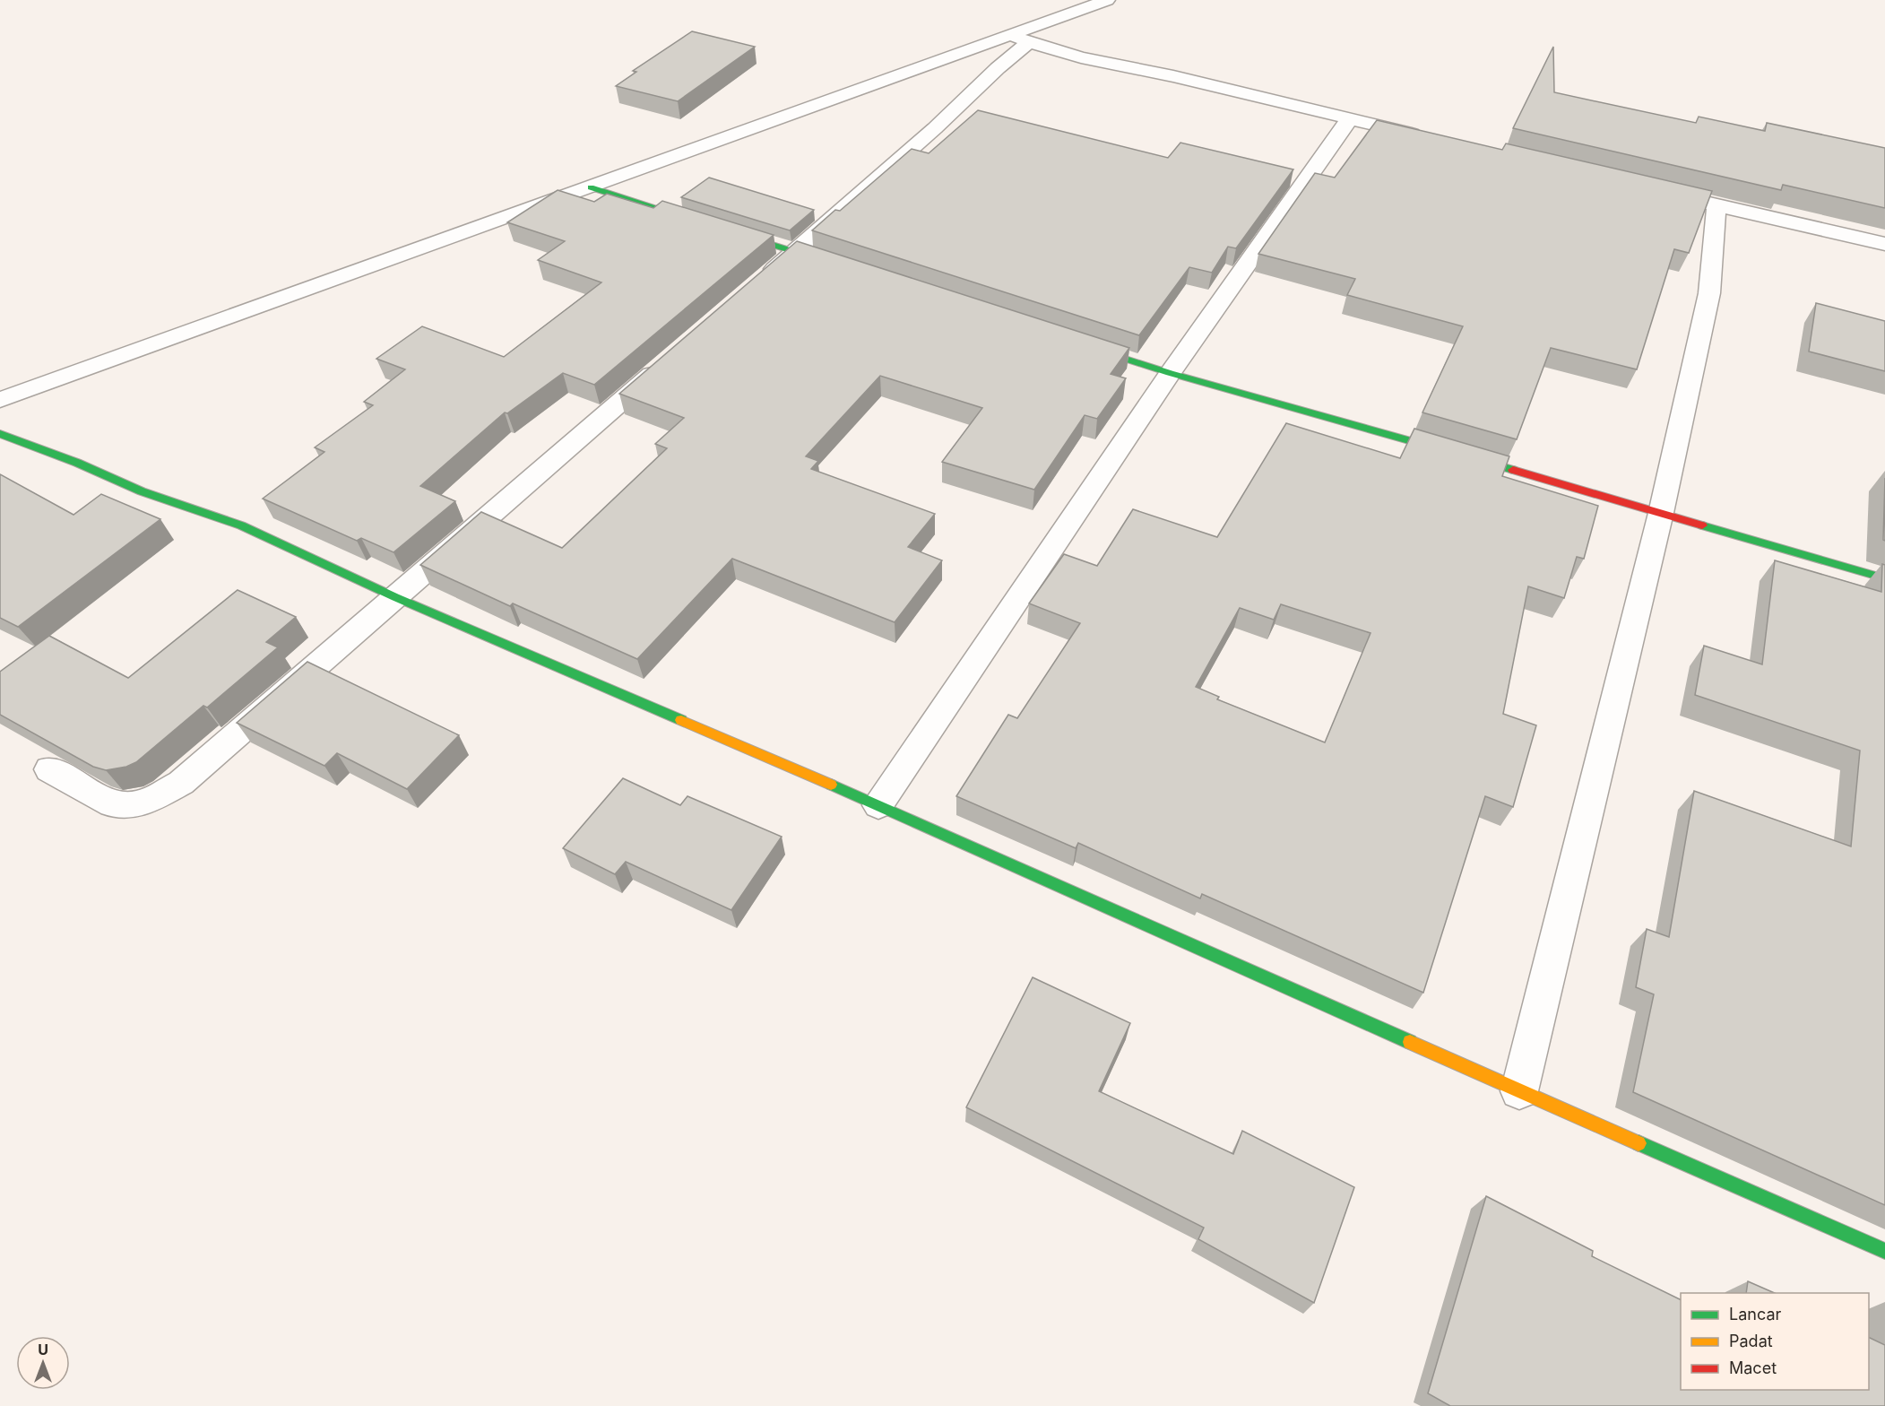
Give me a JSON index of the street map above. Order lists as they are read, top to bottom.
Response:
{
  "legend": ["Lancar", "Padat", "Macet"],
  "north": "top"
}
